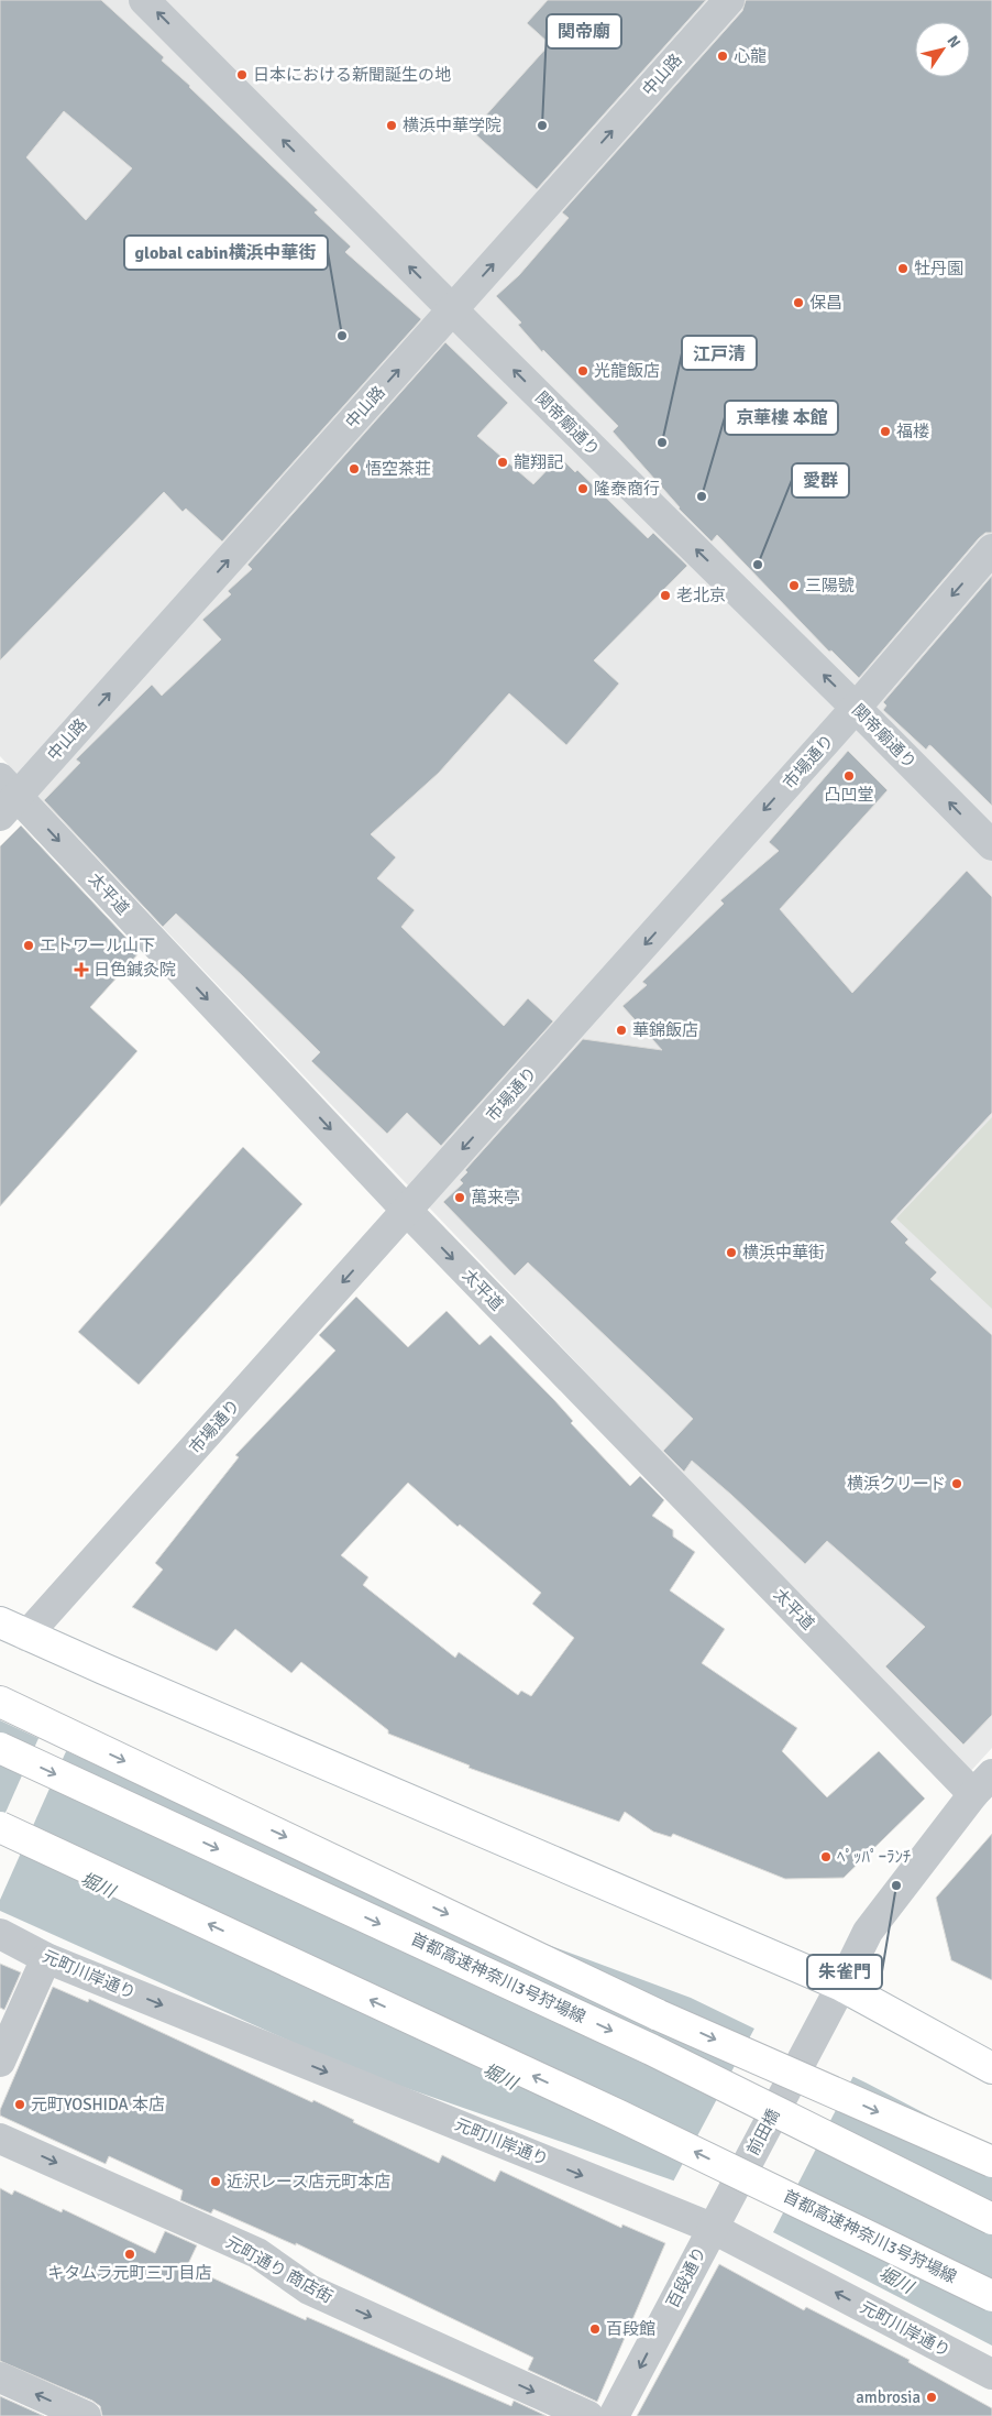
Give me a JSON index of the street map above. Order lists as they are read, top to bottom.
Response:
{
  "streets": {
    "main road": ["首都高速神奈川3号狩場線"],
    "street": [
      "中山路",
      "関帝廟通り",
      "市場通り",
      "太平道",
      "元町川岸通り",
      "前田橋",
      "元町通り 商店街",
      "百段通り"
    ]
  },
  "crossings": [
    ["中山路", "関帝廟通り"],
    ["中山路", "太平道"],
    ["関帝廟通り", "市場通り"],
    ["市場通り", "太平道"],
    ["太平道", "前田橋"],
    ["元町川岸通り", "前田橋"],
    ["元町川岸通り", "百段通り"],
    ["前田橋", "百段通り"]
  ],
  "one_way": [
    "中山路",
    "関帝廟通り",
    "市場通り",
    "太平道",
    "元町通り 商店街",
    "百段通り"
  ],
  "water": ["堀川"],
  "places": {
    "other": [
      "心龍",
      "日本における新聞誕生の地",
      "横浜中華学院",
      "関帝廟",
      "牡丹園",
      "保昌",
      "global cabin横浜中華街",
      "光龍飯店",
      "福楼",
      "江戸清",
      "龍翔記",
      "悟空茶荘",
      "隆泰商行",
      "京華樓 本館",
      "愛群",
      "三陽號",
      "老北京",
      "凸凹堂",
      "エトワール山下",
      "華錦飯店",
      "萬来亭",
      "横浜中華街",
      "横浜クリード",
      "ﾍﾟｯﾊﾟｰﾗﾝﾁ",
      "朱雀門",
      "元町YOSHIDA 本店",
      "近沢レース店元町本店",
      "キタムラ元町三丁目店",
      "百段館",
      "ambrosia"
    ],
    "health": ["日色鍼灸院"]
  },
  "north": "top right"
}
